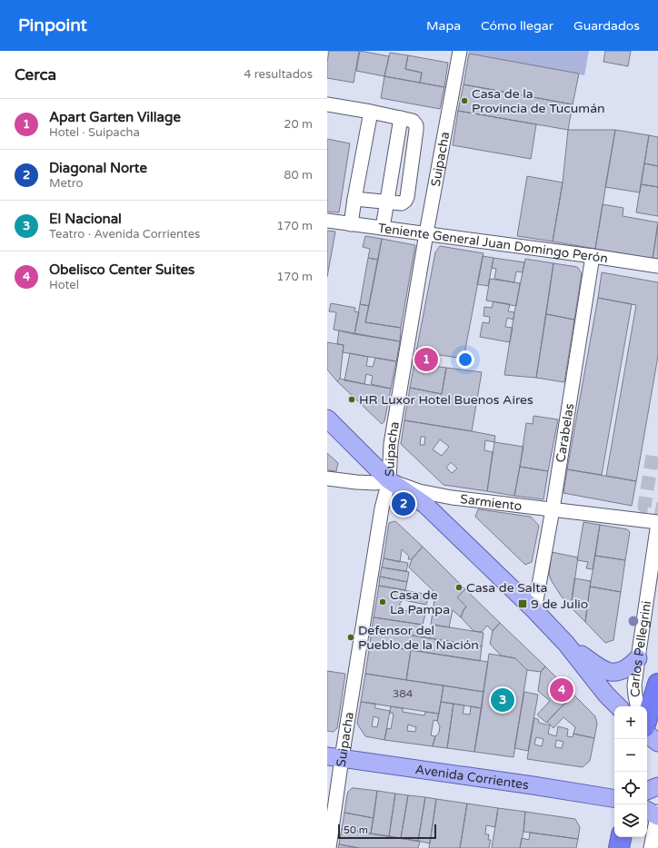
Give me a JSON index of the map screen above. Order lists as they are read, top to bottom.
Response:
{
  "streets": {
    "main road": ["Avenida Corrientes"],
    "street": [
      "Suipacha",
      "Teniente General Juan Domingo Perón",
      "Carabelas",
      "Sarmiento",
      "Carlos Pellegrini"
    ]
  },
  "crossings": [
    ["Suipacha", "Teniente General Juan Domingo Perón"],
    ["Suipacha", "Sarmiento"],
    ["Suipacha", "Avenida Corrientes"],
    ["Teniente General Juan Domingo Perón", "Carabelas"],
    ["Carabelas", "Sarmiento"],
    ["Sarmiento", "Carlos Pellegrini"]
  ],
  "places": {
    "other": [
      "Casa de la Provincia de Tucumán",
      "HR Luxor Hotel Buenos Aires",
      "Casa de Salta",
      "Casa de La Pampa",
      "Defensor del Pueblo de la Nación"
    ],
    "transit": ["9 de Julio"]
  },
  "house_numbers": ["384"],
  "scale_bar": "50 m",
  "page": {
    "header": "Pinpoint",
    "nav": ["Mapa", "Cómo llegar", "Guardados"],
    "heading": ["Cerca", "4 resultados"],
    "list": [
      {
        "mark": "1",
        "name": "Apart Garten Village",
        "note": "Hotel · Suipacha",
        "value": "20 m"
      },
      {
        "mark": "2",
        "name": "Diagonal Norte",
        "note": "Metro",
        "value": "80 m"
      },
      {
        "mark": "3",
        "name": "El Nacional",
        "note": "Teatro · Avenida Corrientes",
        "value": "170 m"
      },
      {
        "mark": "4",
        "name": "Obelisco Center Suites",
        "note": "Hotel",
        "value": "170 m"
      }
    ],
    "pins": [
      "1",
      "2",
      "4",
      "3"
    ],
    "map_buttons": ["+", "−"],
    "scale": "50 m"
  }
}
